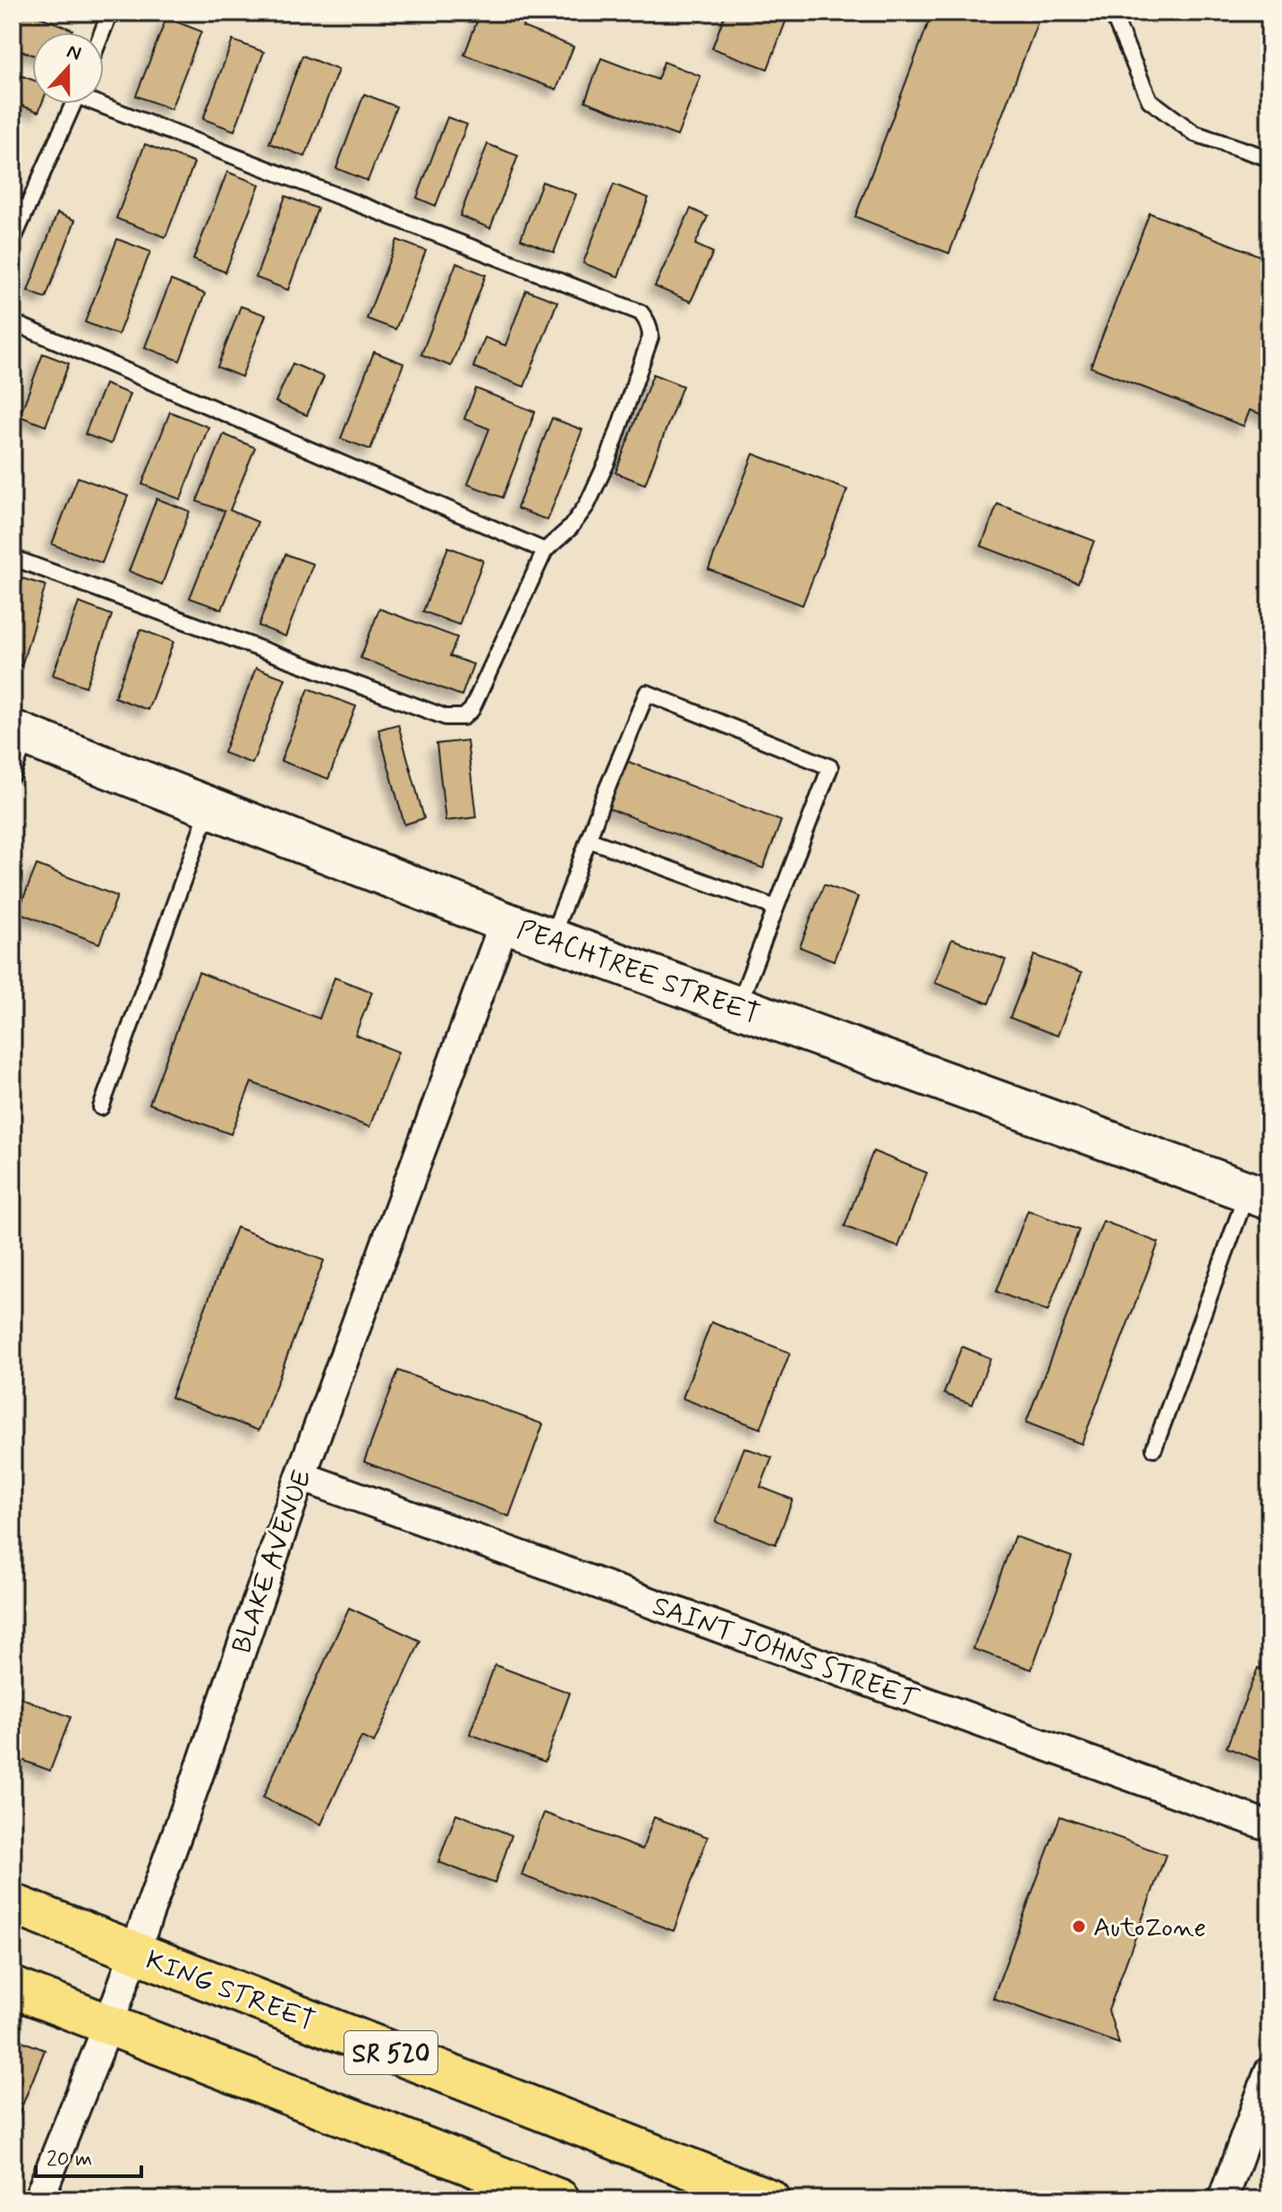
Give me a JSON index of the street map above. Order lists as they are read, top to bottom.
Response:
{
  "streets": {
    "main road": ["KING STREET", "SR 520"],
    "street": ["PEACHTREE STREET", "BLAKE AVENUE", "SAINT JOHNS STREET"]
  },
  "crossings": [
    ["PEACHTREE STREET", "BLAKE AVENUE"],
    ["BLAKE AVENUE", "SAINT JOHNS STREET"],
    ["BLAKE AVENUE", "KING STREET"],
    ["BLAKE AVENUE", "SR 520"]
  ],
  "places": ["AutoZone"],
  "scale_bar": "20 m",
  "north": "top"
}
